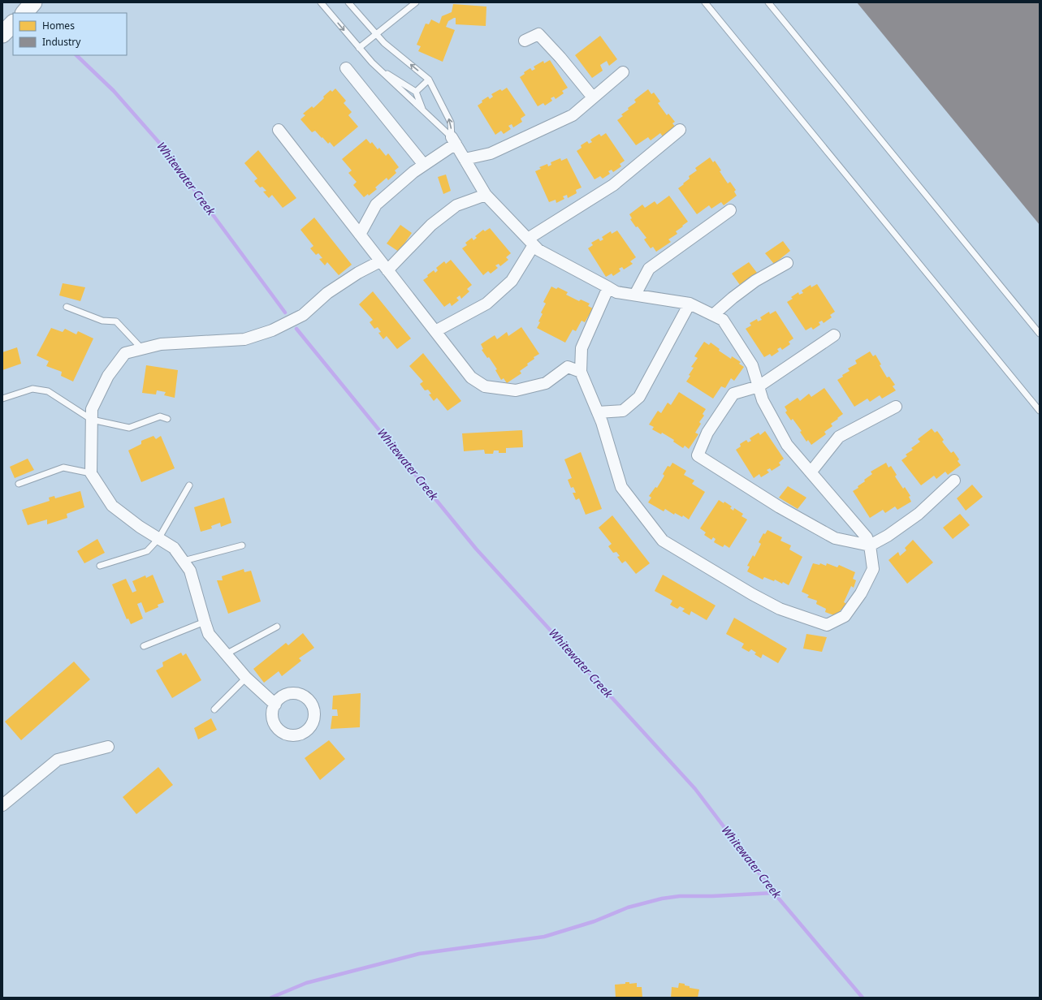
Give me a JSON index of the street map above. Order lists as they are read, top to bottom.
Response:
{
  "water": ["Whitewater Creek"],
  "legend": ["Homes", "Industry"]
}
